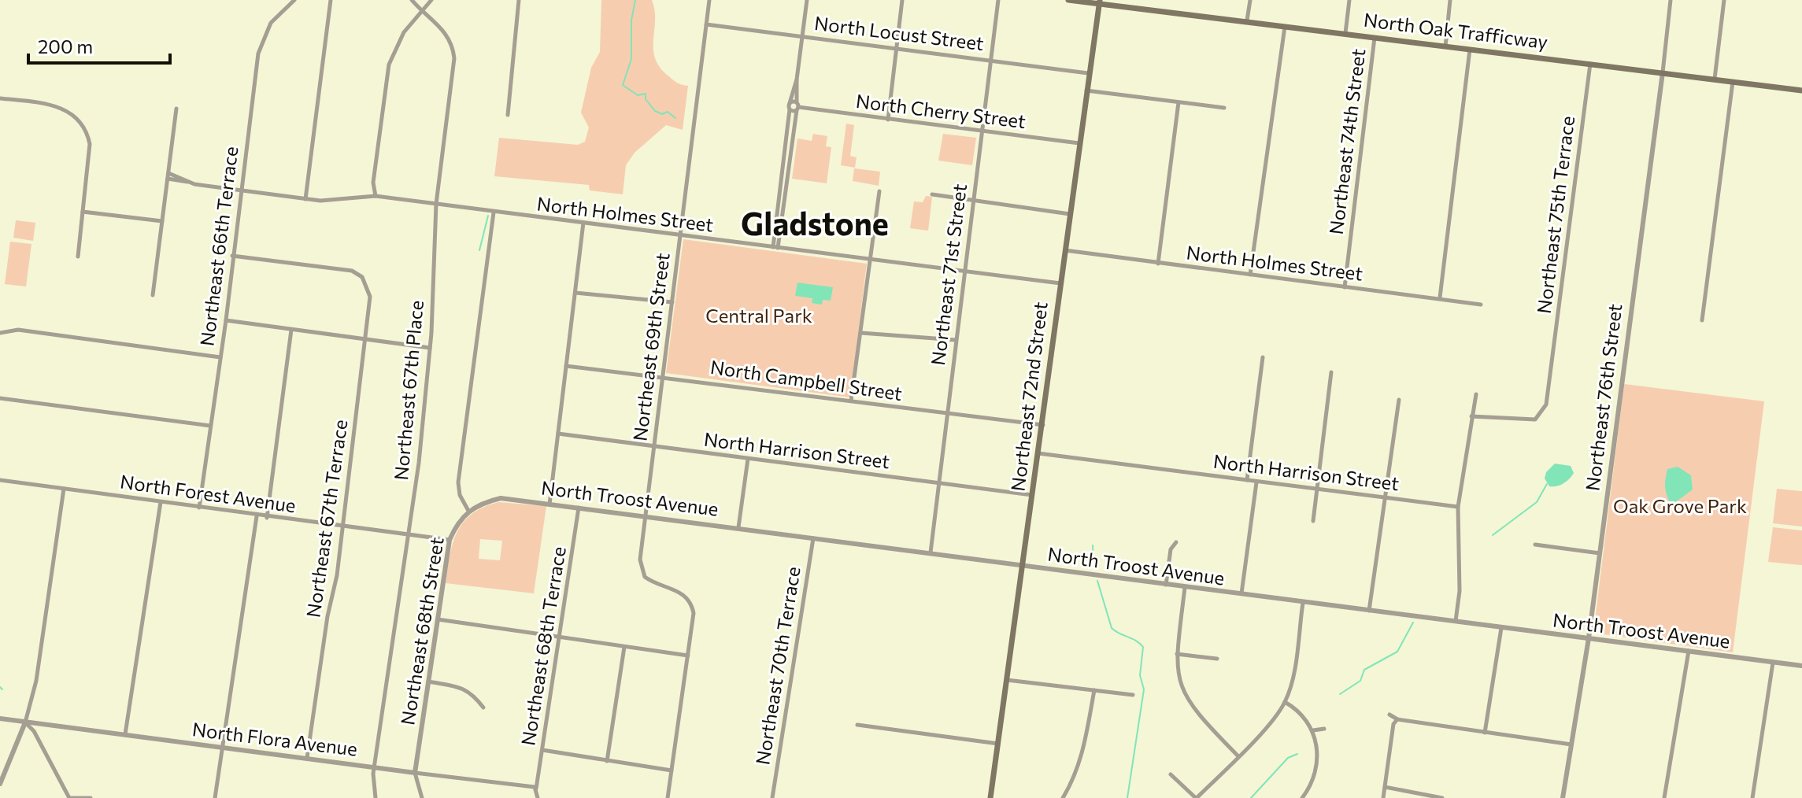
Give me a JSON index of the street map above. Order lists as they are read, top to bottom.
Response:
{
  "streets": {
    "main road": ["North Oak Trafficway", "Northeast 72nd Street"],
    "street": [
      "North Locust Street",
      "North Cherry Street",
      "Northeast 74th Street",
      "North Holmes Street",
      "Northeast 75th Terrace",
      "Northeast 66th Terrace",
      "Northeast 71st Street",
      "Northeast 69th Street",
      "North Campbell Street",
      "Northeast 67th Place",
      "Northeast 76th Street",
      "North Harrison Street",
      "North Forest Avenue",
      "North Troost Avenue",
      "Northeast 67th Terrace",
      "Northeast 68th Street",
      "Northeast 68th Terrace",
      "Northeast 70th Terrace",
      "North Flora Avenue"
    ]
  },
  "crossings": [
    ["North Oak Trafficway", "Northeast 74th Street"],
    ["North Oak Trafficway", "Northeast 75th Terrace"],
    ["North Oak Trafficway", "Northeast 72nd Street"],
    ["North Oak Trafficway", "Northeast 76th Street"],
    ["North Locust Street", "Northeast 71st Street"],
    ["North Locust Street", "Northeast 69th Street"],
    ["North Locust Street", "Northeast 72nd Street"],
    ["North Cherry Street", "Northeast 71st Street"],
    ["North Cherry Street", "Northeast 72nd Street"],
    ["Northeast 74th Street", "North Holmes Street"],
    ["North Holmes Street", "Northeast 66th Terrace"],
    ["North Holmes Street", "Northeast 71st Street"],
    ["North Holmes Street", "Northeast 69th Street"],
    ["North Holmes Street", "Northeast 67th Place"],
    ["North Holmes Street", "Northeast 72nd Street"],
    ["Northeast 66th Terrace", "North Forest Avenue"],
    ["Northeast 66th Terrace", "Northeast 67th Terrace"],
    ["Northeast 71st Street", "North Campbell Street"],
    ["Northeast 71st Street", "North Harrison Street"],
    ["Northeast 71st Street", "North Troost Avenue"],
    ["Northeast 69th Street", "North Campbell Street"],
    ["Northeast 69th Street", "North Harrison Street"],
    ["Northeast 69th Street", "North Troost Avenue"],
    ["North Campbell Street", "Northeast 72nd Street"],
    ["Northeast 67th Place", "North Forest Avenue"],
    ["Northeast 67th Place", "North Flora Avenue"],
    ["Northeast 72nd Street", "North Harrison Street"],
    ["Northeast 72nd Street", "North Troost Avenue"],
    ["Northeast 76th Street", "North Troost Avenue"],
    ["North Forest Avenue", "Northeast 67th Terrace"],
    ["North Forest Avenue", "Northeast 68th Street"],
    ["North Troost Avenue", "Northeast 68th Street"],
    ["North Troost Avenue", "Northeast 68th Terrace"],
    ["North Troost Avenue", "Northeast 70th Terrace"],
    ["Northeast 67th Terrace", "North Flora Avenue"],
    ["Northeast 68th Street", "North Flora Avenue"],
    ["Northeast 68th Terrace", "North Flora Avenue"]
  ],
  "districts": ["Gladstone"],
  "parks": ["Central Park", "Oak Grove Park"],
  "scale_bar": "200 m"
}
